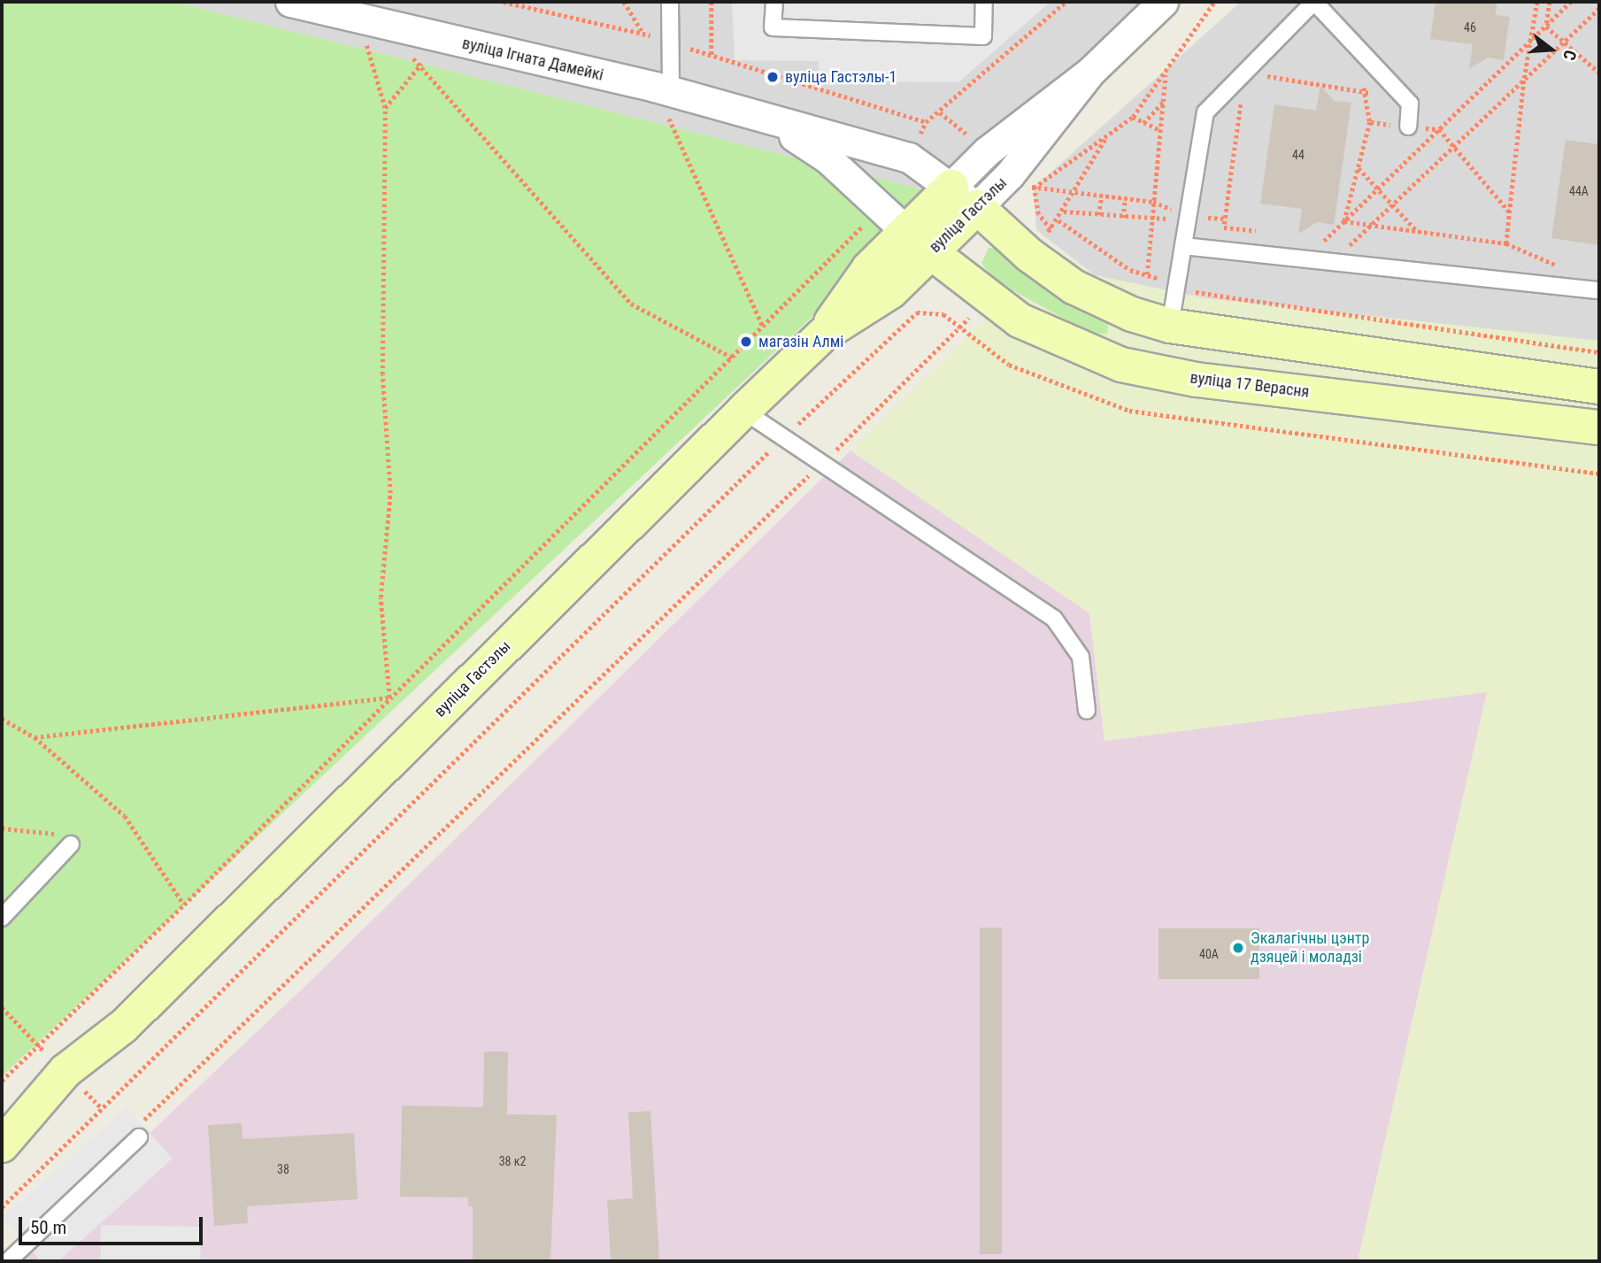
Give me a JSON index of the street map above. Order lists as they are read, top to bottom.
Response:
{
  "streets": {
    "main road": ["вуліца Гастэлы", "вуліца 17 Верасня"],
    "street": ["вуліца Ігната Дамейкі"]
  },
  "crossings": [
    ["вуліца Ігната Дамейкі", "вуліца Гастэлы"],
    ["вуліца Ігната Дамейкі", "вуліца 17 Верасня"],
    ["вуліца Гастэлы", "вуліца 17 Верасня"]
  ],
  "places": ["вуліца Гастэлы-1", "магазін Алмі", "Экалагічны цэнтр дзяцей і моладзі"],
  "house_numbers": [
    "46",
    "44",
    "44А",
    "40А",
    "38 к2",
    "38"
  ],
  "scale_bar": "50 m",
  "north": "right"
}
